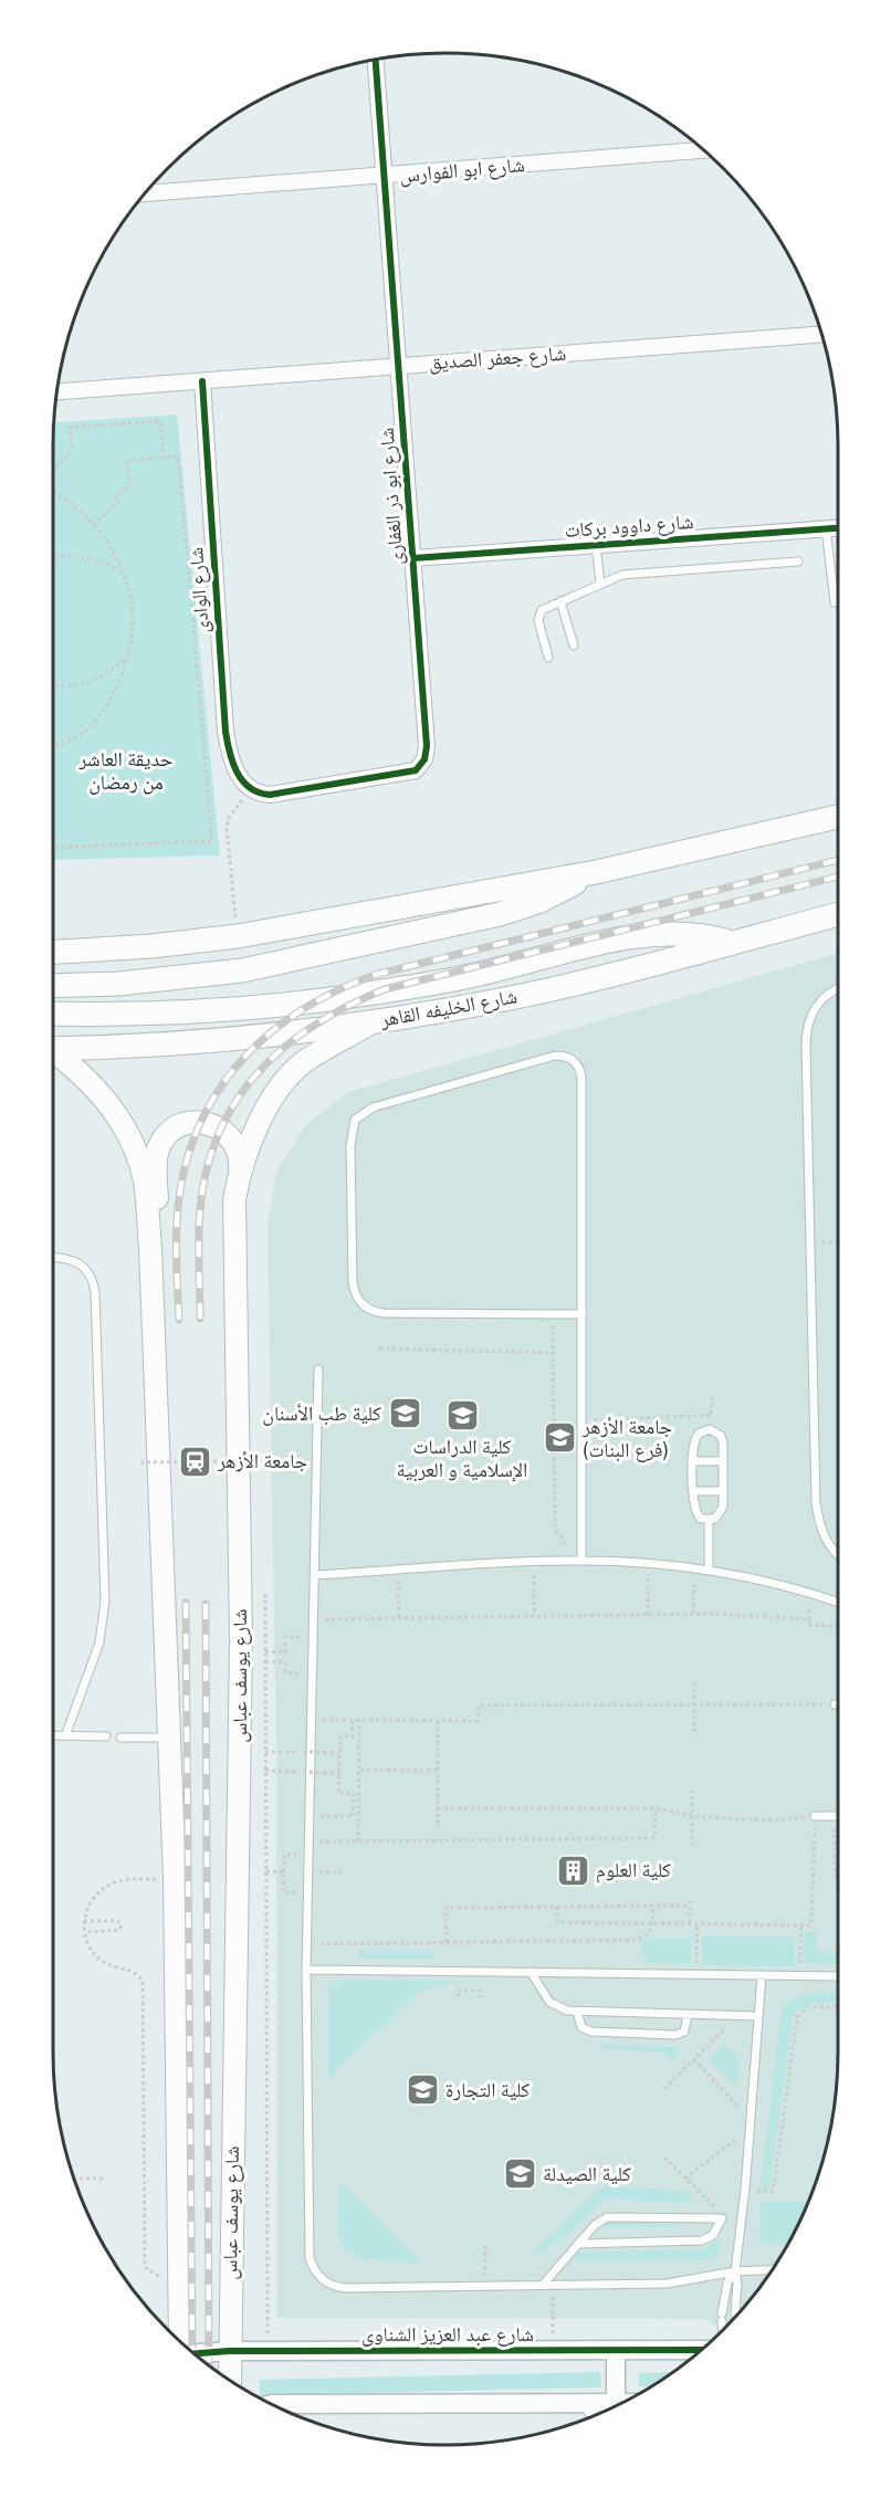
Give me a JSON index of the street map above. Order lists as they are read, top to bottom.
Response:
{
  "streets": {
    "main road": ["شارع الخليفه القاهر", "شارع يوسف عباس"],
    "street": [
      "شارع ابو الفوارس",
      "شارع جعفر الصديق",
      "شارع ابو ذر الغفارى",
      "شارع داوود بركات",
      "شارع الوادى",
      "شارع عبد العزيز الشناوى"
    ]
  },
  "crossings": [
    ["شارع ابو الفوارس", "شارع ابو ذر الغفارى"],
    ["شارع جعفر الصديق", "شارع ابو ذر الغفارى"],
    ["شارع جعفر الصديق", "شارع الوادى"],
    ["شارع ابو ذر الغفارى", "شارع داوود بركات"],
    ["شارع ابو ذر الغفارى", "شارع الوادى"],
    ["شارع الخليفه القاهر", "شارع يوسف عباس"],
    ["شارع يوسف عباس", "شارع عبد العزيز الشناوى"]
  ],
  "parks": ["حديقة العاشر من رمضان"],
  "places": {
    "school or university": [
      "كلية طب الأسنان",
      "كلية الدراسات الإسلامية و العربية",
      "جامعة الأزهر (فرع البنات)",
      "كلية التجارة",
      "كلية الصيدلة"
    ],
    "station": ["جامعة الأزهر"],
    "building": ["كلية العلوم"]
  }
}
